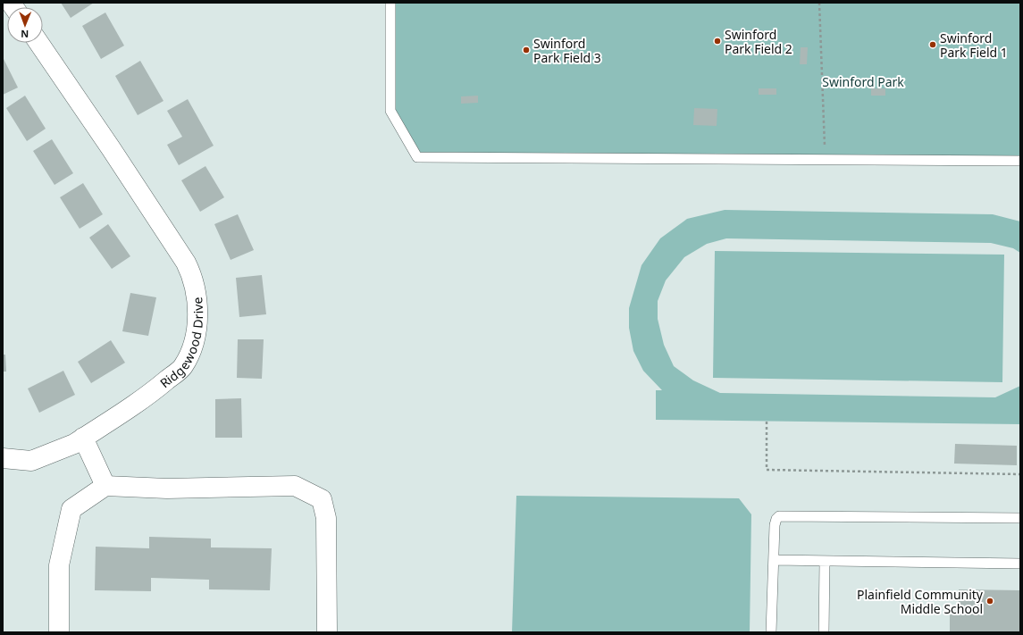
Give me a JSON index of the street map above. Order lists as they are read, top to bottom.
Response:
{
  "streets": {
    "street": ["Ridgewood Drive"]
  },
  "parks": ["Swinford Park"],
  "places": [
    "Swinford Park Field 2",
    "Swinford Park Field 1",
    "Swinford Park Field 3",
    "Plainfield Community Middle School"
  ],
  "north": "bottom"
}
